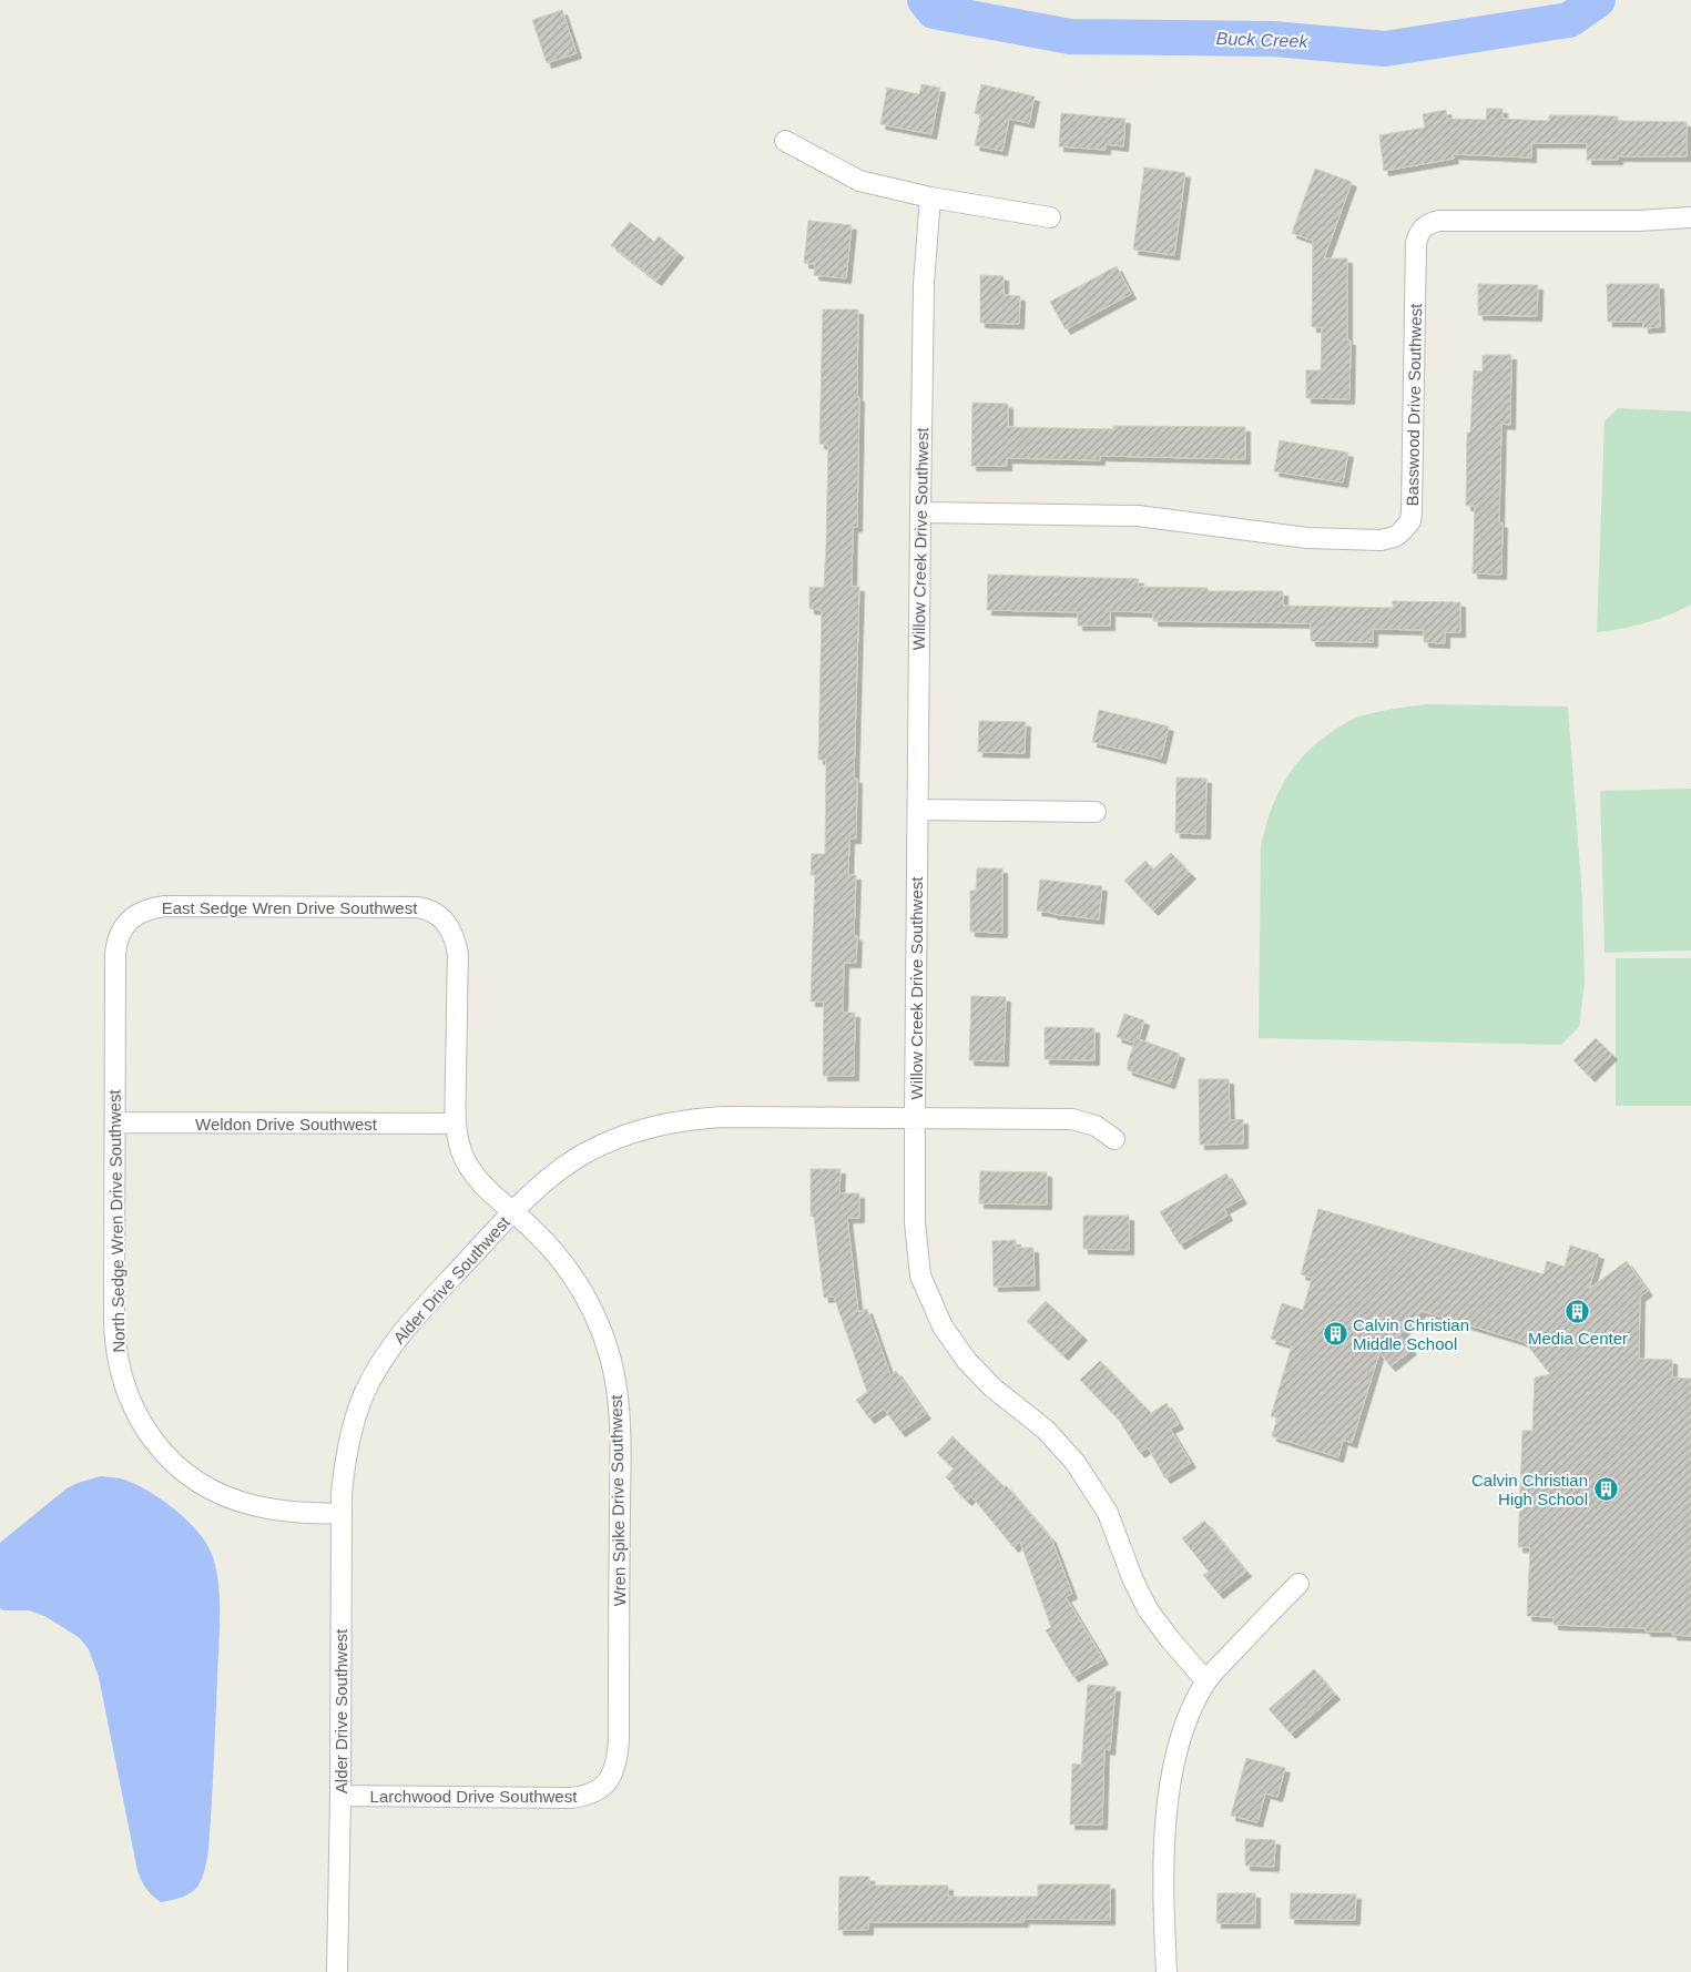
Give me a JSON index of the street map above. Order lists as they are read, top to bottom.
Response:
{
  "streets": {
    "street": [
      "Basswood Drive Southwest",
      "Willow Creek Drive Southwest",
      "East Sedge Wren Drive Southwest",
      "Weldon Drive Southwest",
      "North Sedge Wren Drive Southwest",
      "Alder Drive Southwest",
      "Wren Spike Drive Southwest",
      "Larchwood Drive Southwest"
    ]
  },
  "crossings": [
    ["Basswood Drive Southwest", "Willow Creek Drive Southwest"],
    ["Willow Creek Drive Southwest", "Alder Drive Southwest"],
    ["East Sedge Wren Drive Southwest", "North Sedge Wren Drive Southwest"],
    ["East Sedge Wren Drive Southwest", "Wren Spike Drive Southwest"],
    ["Weldon Drive Southwest", "North Sedge Wren Drive Southwest"],
    ["Weldon Drive Southwest", "Wren Spike Drive Southwest"],
    ["North Sedge Wren Drive Southwest", "Alder Drive Southwest"],
    ["Alder Drive Southwest", "Wren Spike Drive Southwest"],
    ["Alder Drive Southwest", "Larchwood Drive Southwest"],
    ["Wren Spike Drive Southwest", "Larchwood Drive Southwest"]
  ],
  "water": ["Buck Creek"],
  "places": {
    "building": ["Media Center", "Calvin Christian Middle School", "Calvin Christian High School"]
  }
}
